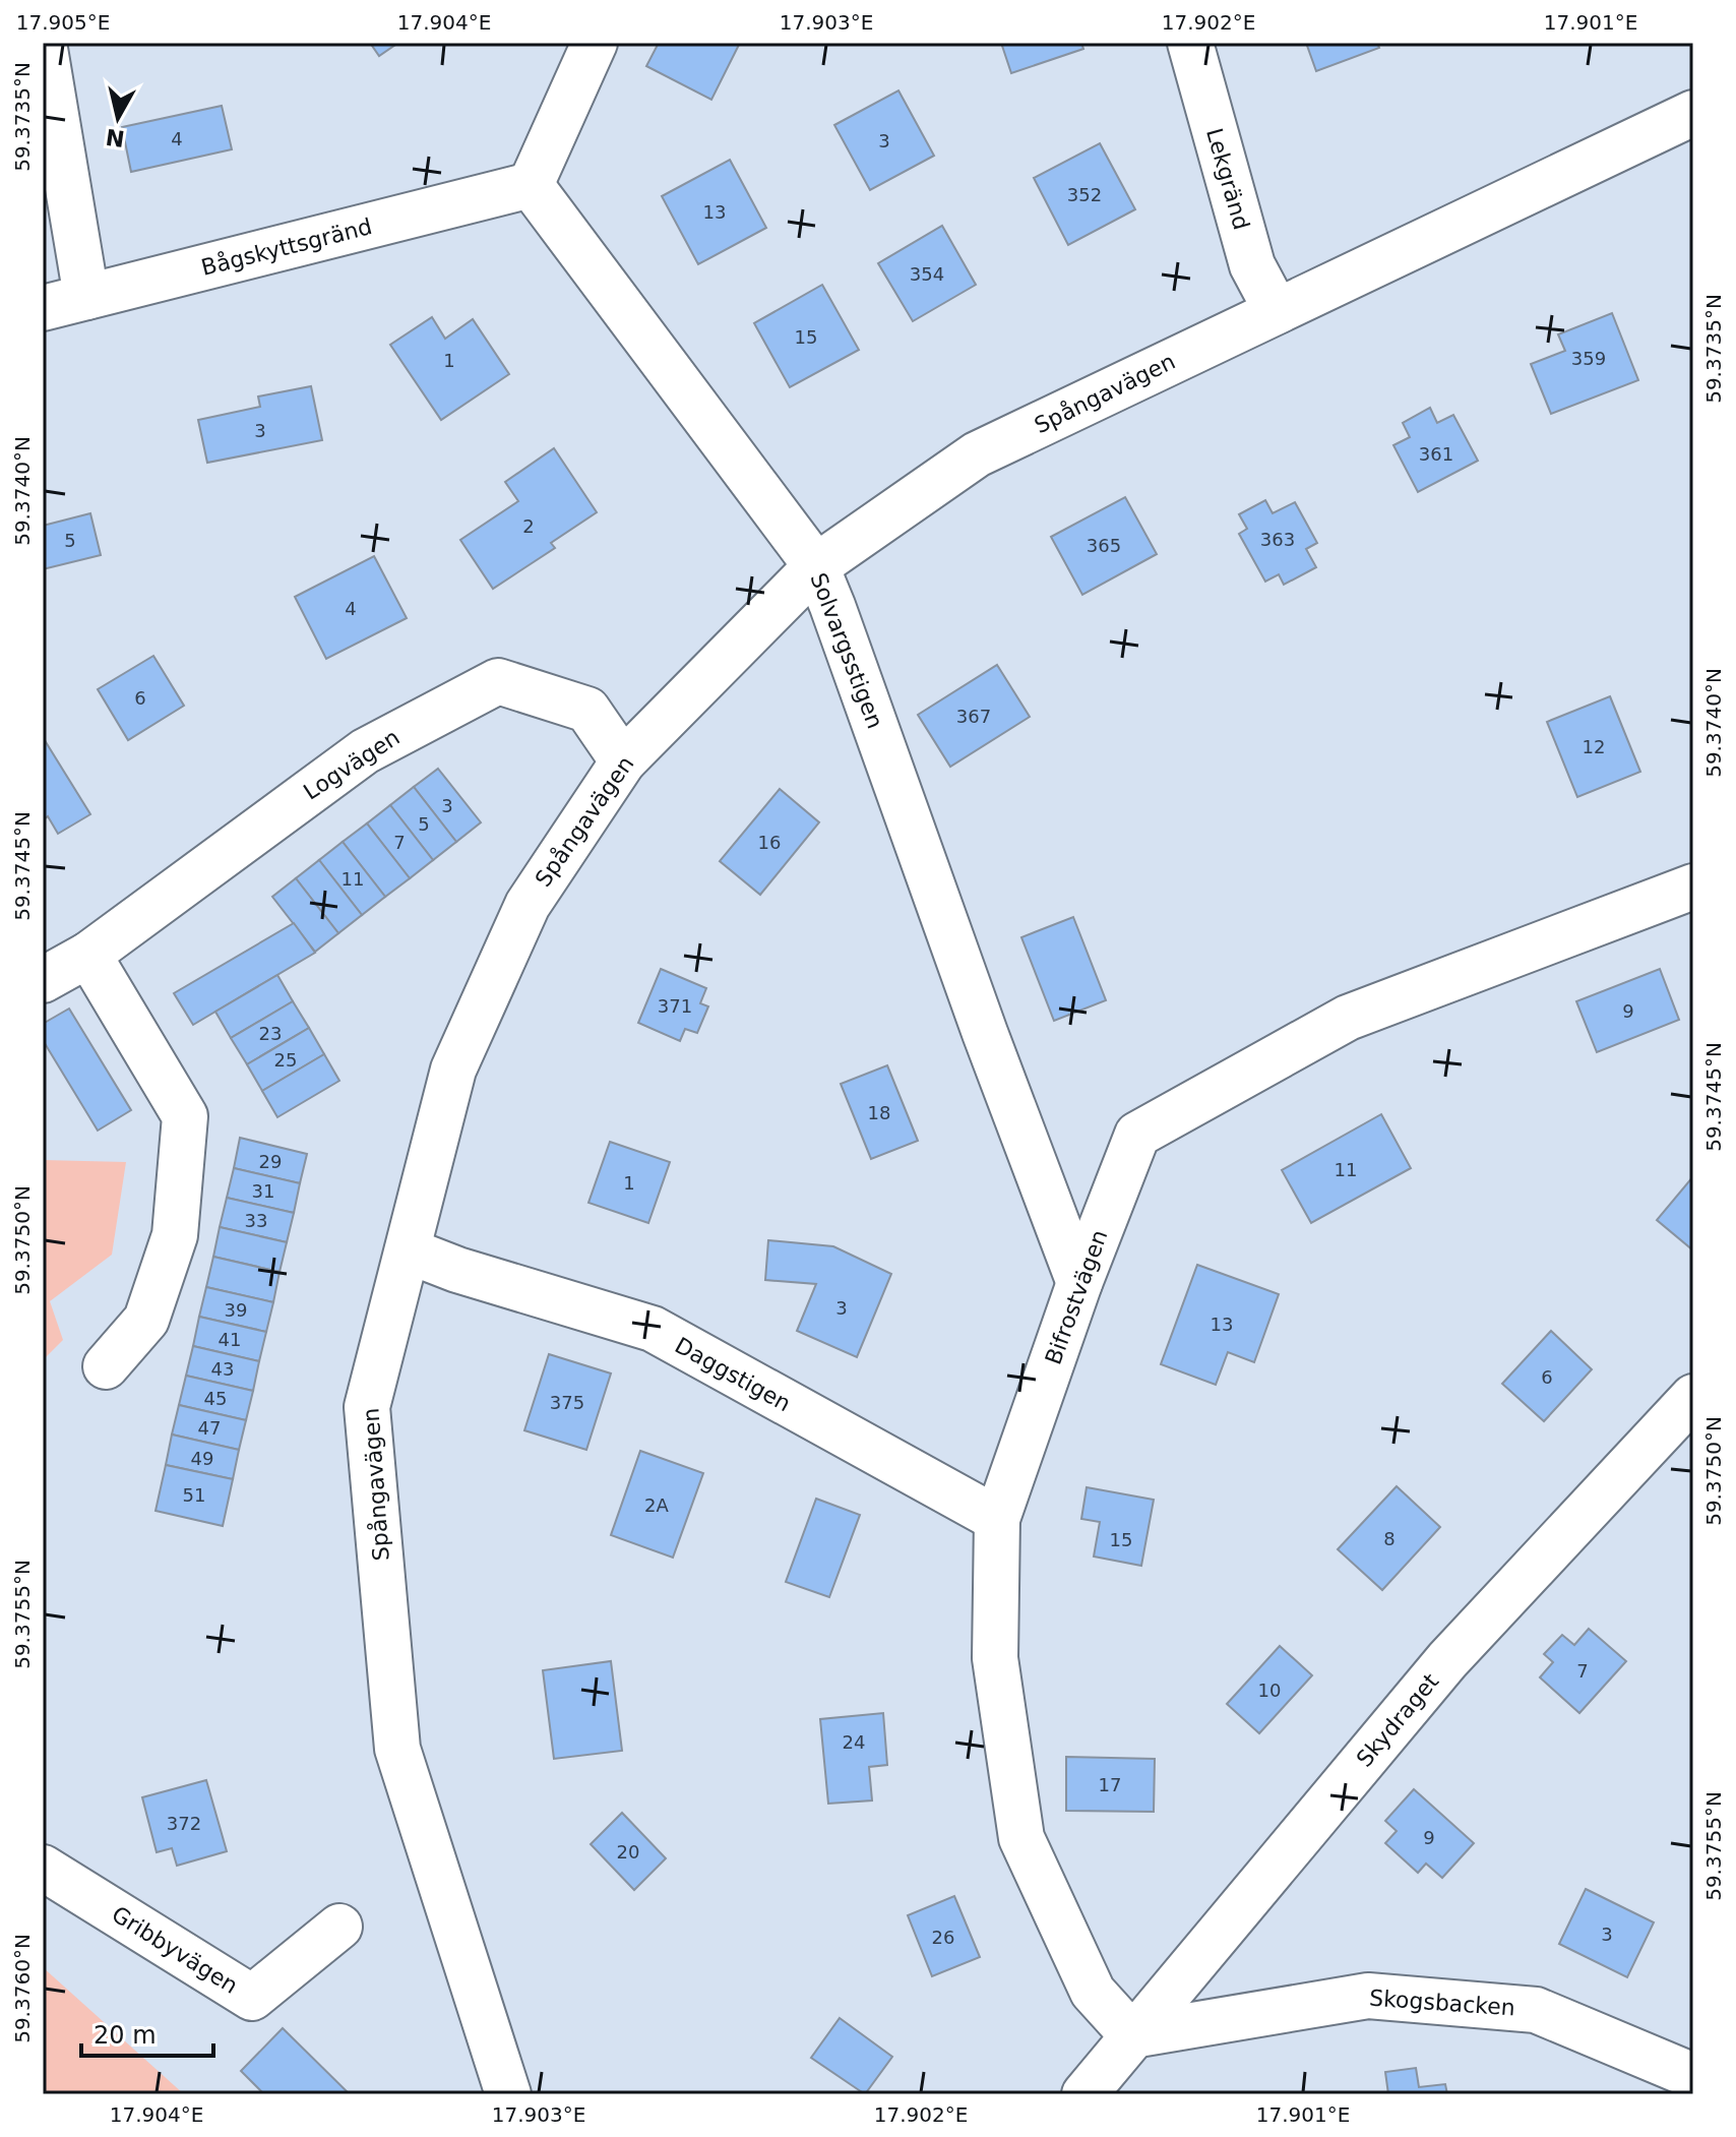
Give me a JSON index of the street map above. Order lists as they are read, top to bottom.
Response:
{
  "streets": {
    "street": [
      "Lekgränd",
      "Bågskyttsgränd",
      "Spångavägen",
      "Solvargsstigen",
      "Logvägen",
      "Bifrostvägen",
      "Daggstigen",
      "Skydraget",
      "Gribbyvägen",
      "Skogsbacken"
    ]
  },
  "crossings": [
    ["Lekgränd", "Spångavägen"],
    ["Bågskyttsgränd", "Solvargsstigen"],
    ["Spångavägen", "Solvargsstigen"],
    ["Spångavägen", "Logvägen"],
    ["Spångavägen", "Daggstigen"],
    ["Solvargsstigen", "Bifrostvägen"],
    ["Bifrostvägen", "Daggstigen"],
    ["Bifrostvägen", "Skydraget"],
    ["Bifrostvägen", "Skogsbacken"],
    ["Skydraget", "Skogsbacken"]
  ],
  "house_numbers": [
    "4",
    "3",
    "352",
    "13",
    "354",
    "15",
    "359",
    "1",
    "3",
    "361",
    "2",
    "363",
    "5",
    "365",
    "4",
    "6",
    "367",
    "12",
    "3",
    "5",
    "7",
    "16",
    "11",
    "371",
    "9",
    "23",
    "25",
    "18",
    "29",
    "11",
    "1",
    "31",
    "33",
    "3",
    "39",
    "13",
    "41",
    "43",
    "6",
    "45",
    "375",
    "47",
    "49",
    "51",
    "2A",
    "8",
    "15",
    "7",
    "10",
    "24",
    "17",
    "372",
    "9",
    "20",
    "3",
    "26"
  ],
  "scale_bar": "20 m",
  "north": "bottom",
  "coordinates": [
    "17.905°E",
    "17.904°E",
    "17.903°E",
    "17.902°E",
    "17.901°E",
    "59.3735°N",
    "59.3740°N",
    "59.3745°N",
    "59.3750°N",
    "59.3755°N",
    "59.3760°N"
  ]
}
